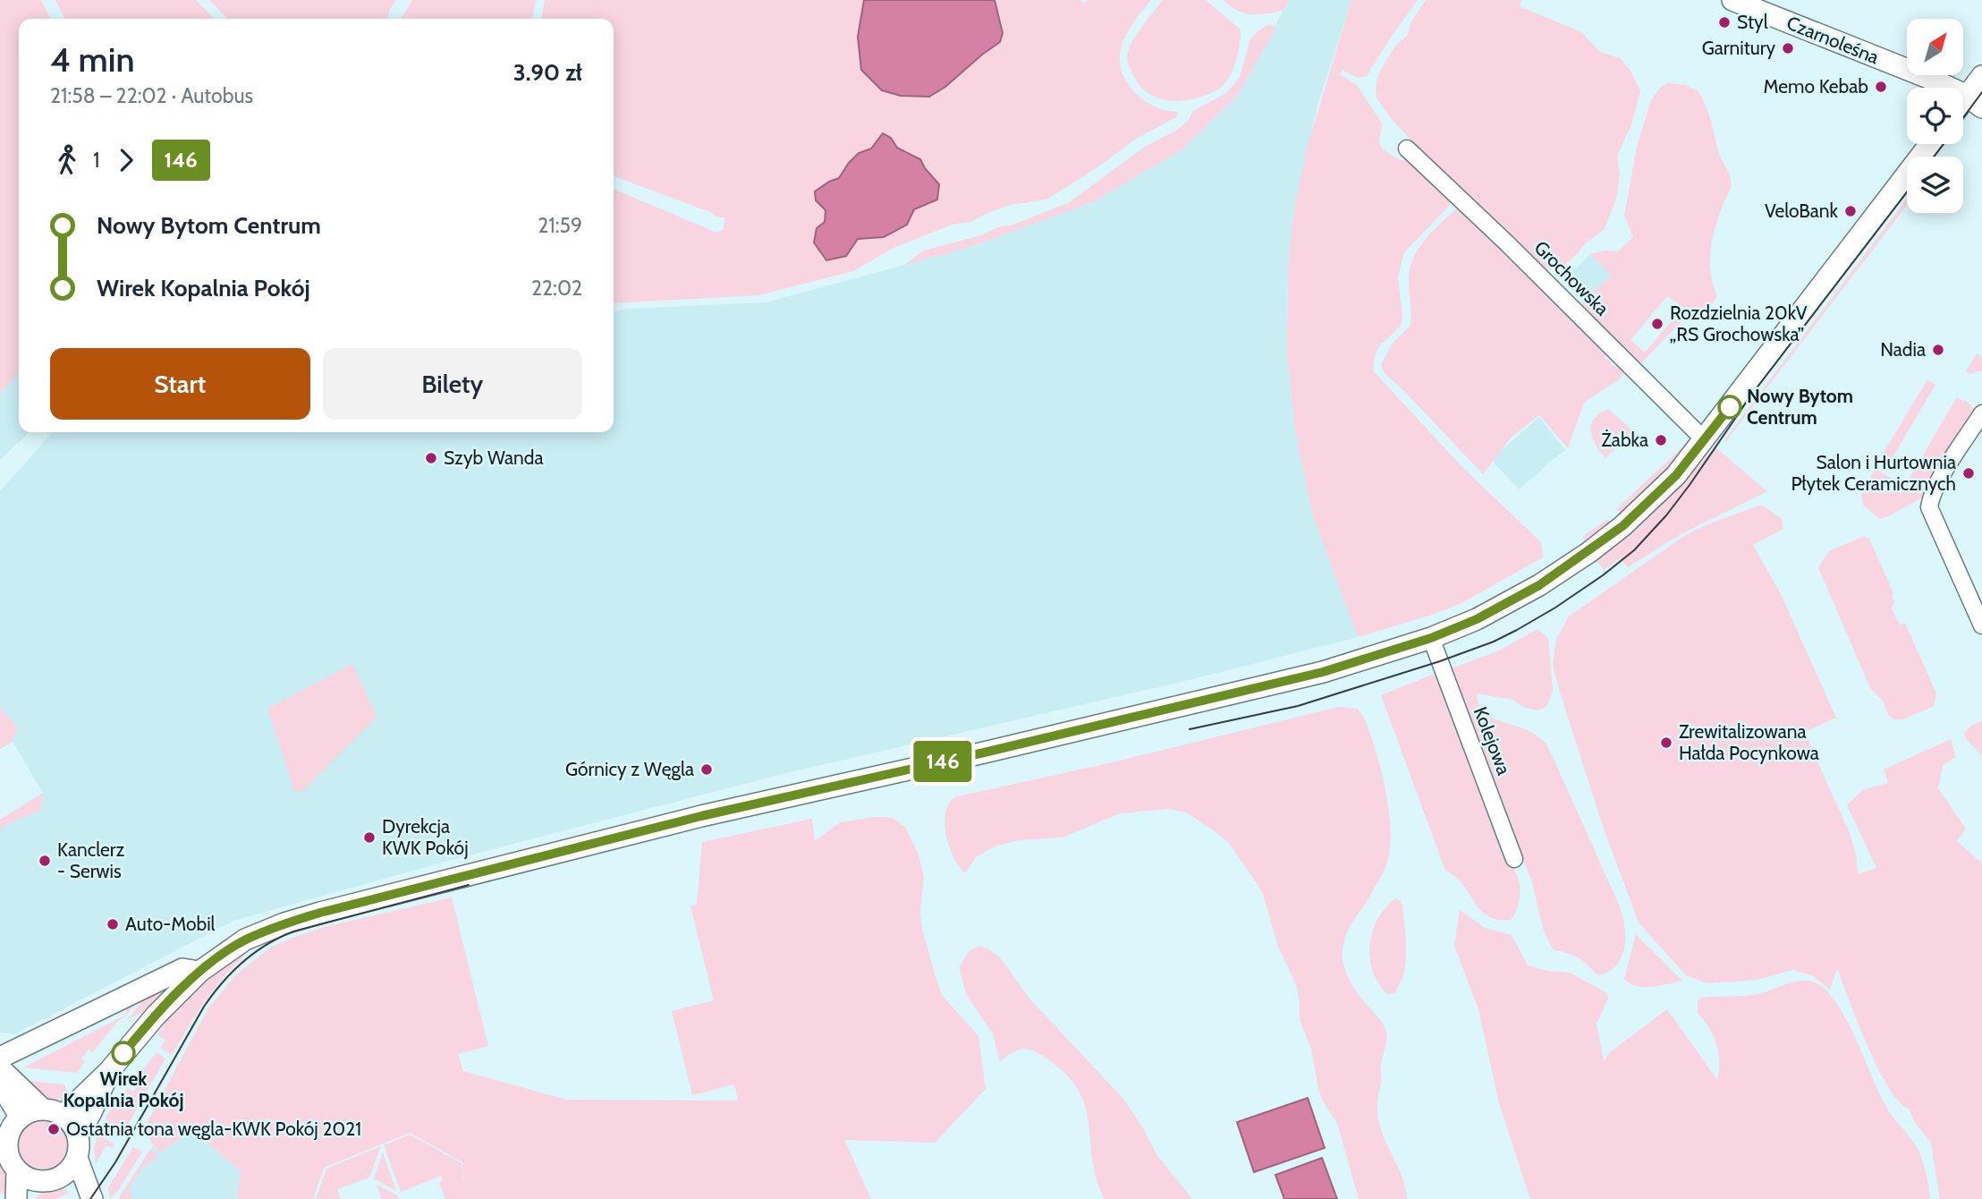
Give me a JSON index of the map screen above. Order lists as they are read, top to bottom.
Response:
{
  "streets": {
    "street": ["Czarnoleśna", "Grochowska", "Kolejowa"]
  },
  "places": [
    "Styl",
    "Garnitury",
    "Memo Kebab",
    "VeloBank",
    "Rozdzielnia 20kV „RS Grochowska”",
    "Nadia",
    "Nowy Bytom Centrum",
    "Żabka",
    "Szyb Wanda",
    "Salon i Hurtownia Płytek Ceramicznych",
    "Zrewitalizowana Hałda Pocynkowa",
    "Górnicy z Węgla",
    "Dyrekcja KWK Pokój",
    "Kanclerz - Serwis",
    "Auto-Mobil",
    "Wirek Kopalnia Pokój",
    "Ostatnia tona węgla-KWK Pokój 2021"
  ],
  "lines": ["bus line 146"],
  "north": "top right",
  "page": {
    "on_map": "146",
    "heading": ["4 min", "21:58 – 22:02 · Autobus", "3.90 zł"],
    "legs": ["1", "146"],
    "list": [
      {
        "name": "Nowy Bytom Centrum",
        "value": "21:59"
      },
      {
        "name": "Wirek Kopalnia Pokój",
        "value": "22:02"
      }
    ],
    "buttons": ["Start", "Bilety"]
  }
}
